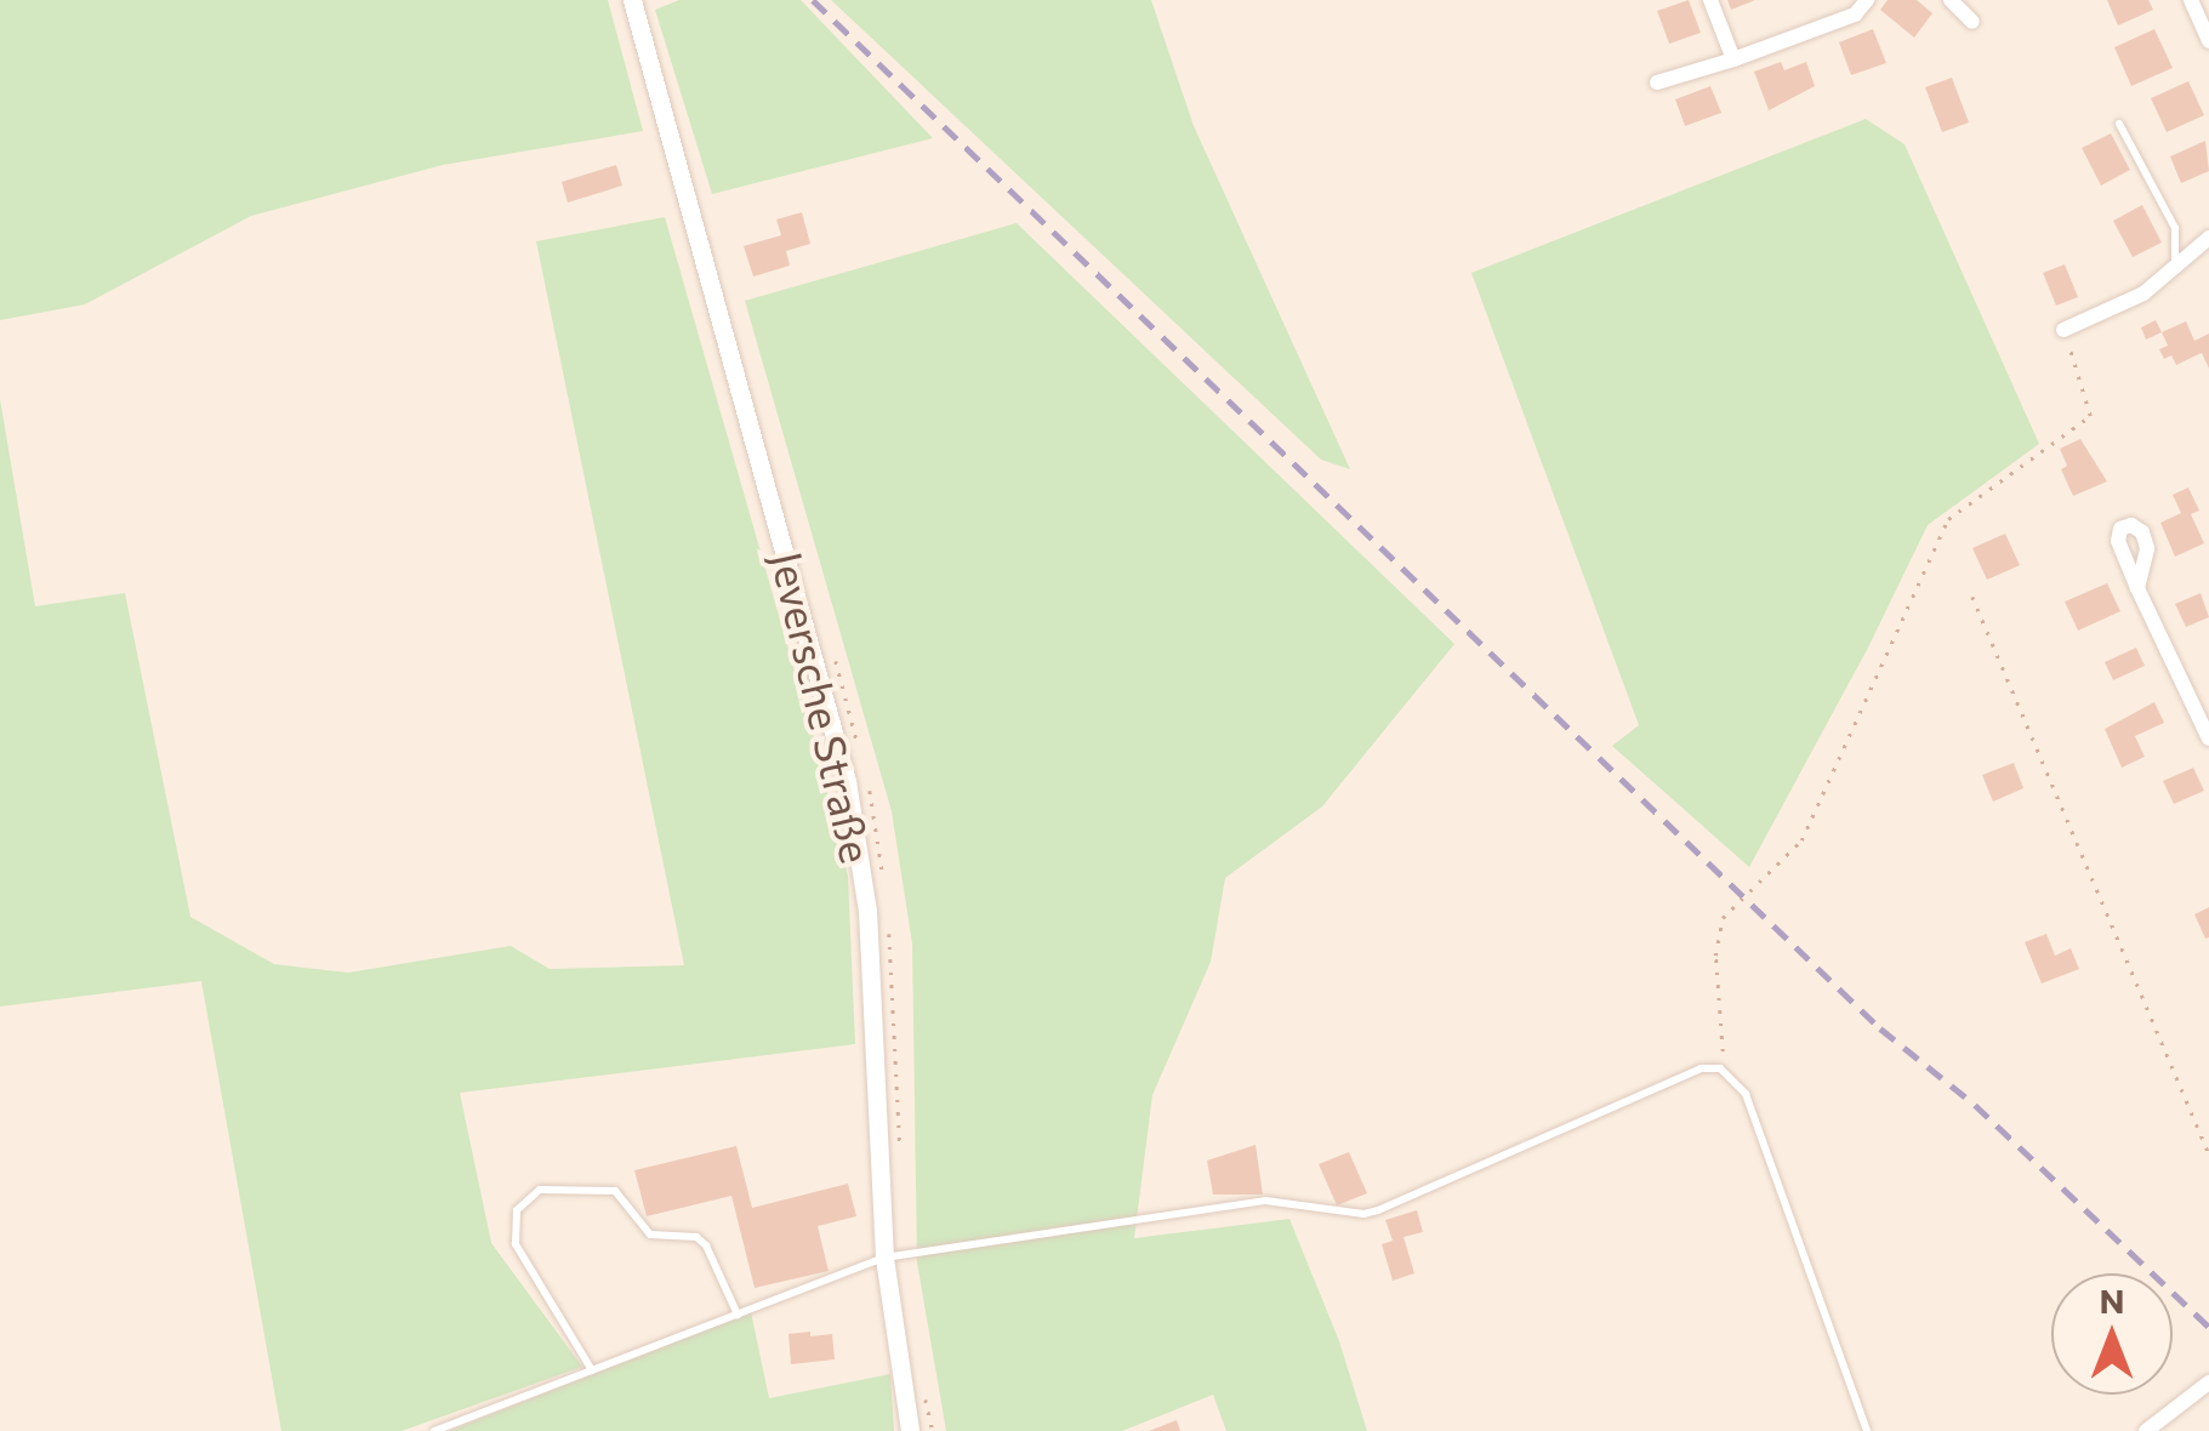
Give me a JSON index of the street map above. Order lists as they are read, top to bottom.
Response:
{
  "streets": {
    "street": ["Jeversche Straße"]
  },
  "north": "top"
}
